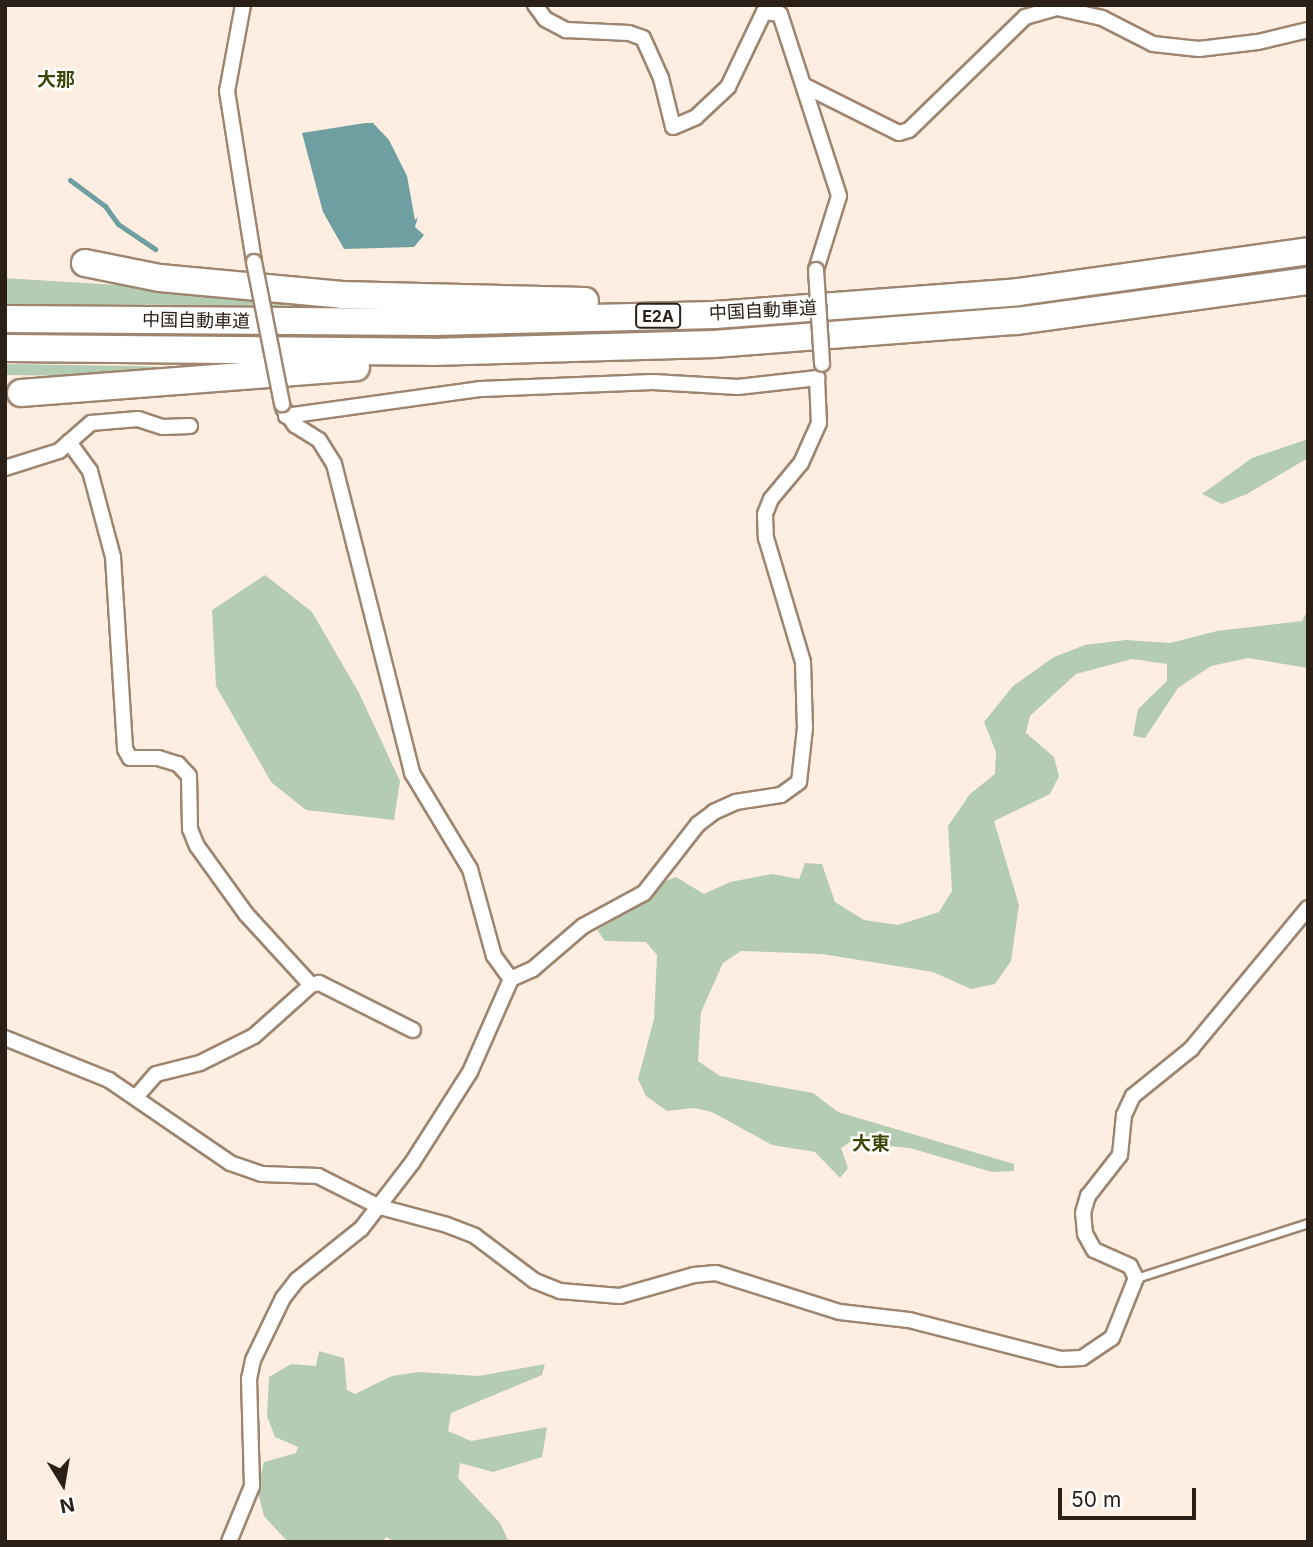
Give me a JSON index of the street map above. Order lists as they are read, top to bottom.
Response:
{
  "streets": {
    "highway": ["中国自動車道", "E2A"]
  },
  "districts": ["大那", "大東"],
  "scale_bar": "50 m",
  "north": "bottom"
}
